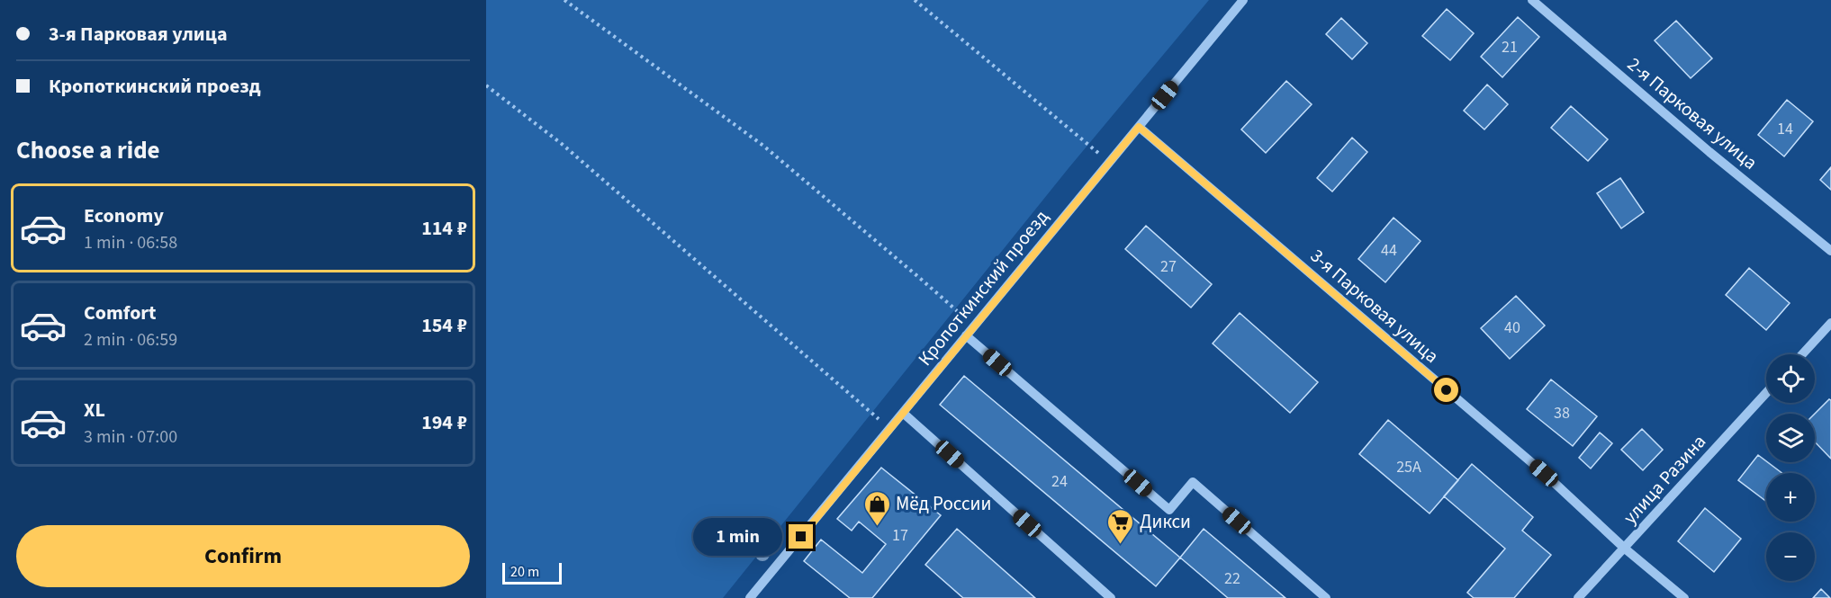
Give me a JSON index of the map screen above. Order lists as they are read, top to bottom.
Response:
{
  "streets": {
    "street": [
      "2-я Парковая улица",
      "Кропоткинский проезд",
      "3-я Парковая улица",
      "улица Разина"
    ]
  },
  "crossings": [
    ["Кропоткинский проезд", "3-я Парковая улица"],
    ["3-я Парковая улица", "улица Разина"]
  ],
  "places": {
    "shop": ["Мёд России"],
    "supermarket": ["Дикси"]
  },
  "house_numbers": [
    "21",
    "14",
    "44",
    "27",
    "40",
    "38",
    "25А",
    "24",
    "17",
    "22"
  ],
  "scale_bar": "20 m",
  "page": {
    "banner": ["3-я Парковая улица", "Кропоткинский проезд"],
    "heading": "Choose a ride",
    "list": [
      {
        "name": "Economy",
        "note": "1 min · 06:58",
        "value": "114 ₽"
      },
      {
        "name": "Comfort",
        "note": "2 min · 06:59",
        "value": "154 ₽"
      },
      {
        "name": "XL",
        "note": "3 min · 07:00",
        "value": "194 ₽"
      }
    ],
    "map_buttons": ["+", "−"],
    "buttons": "Confirm",
    "bubble": "1 min",
    "scale": "20 m"
  }
}
